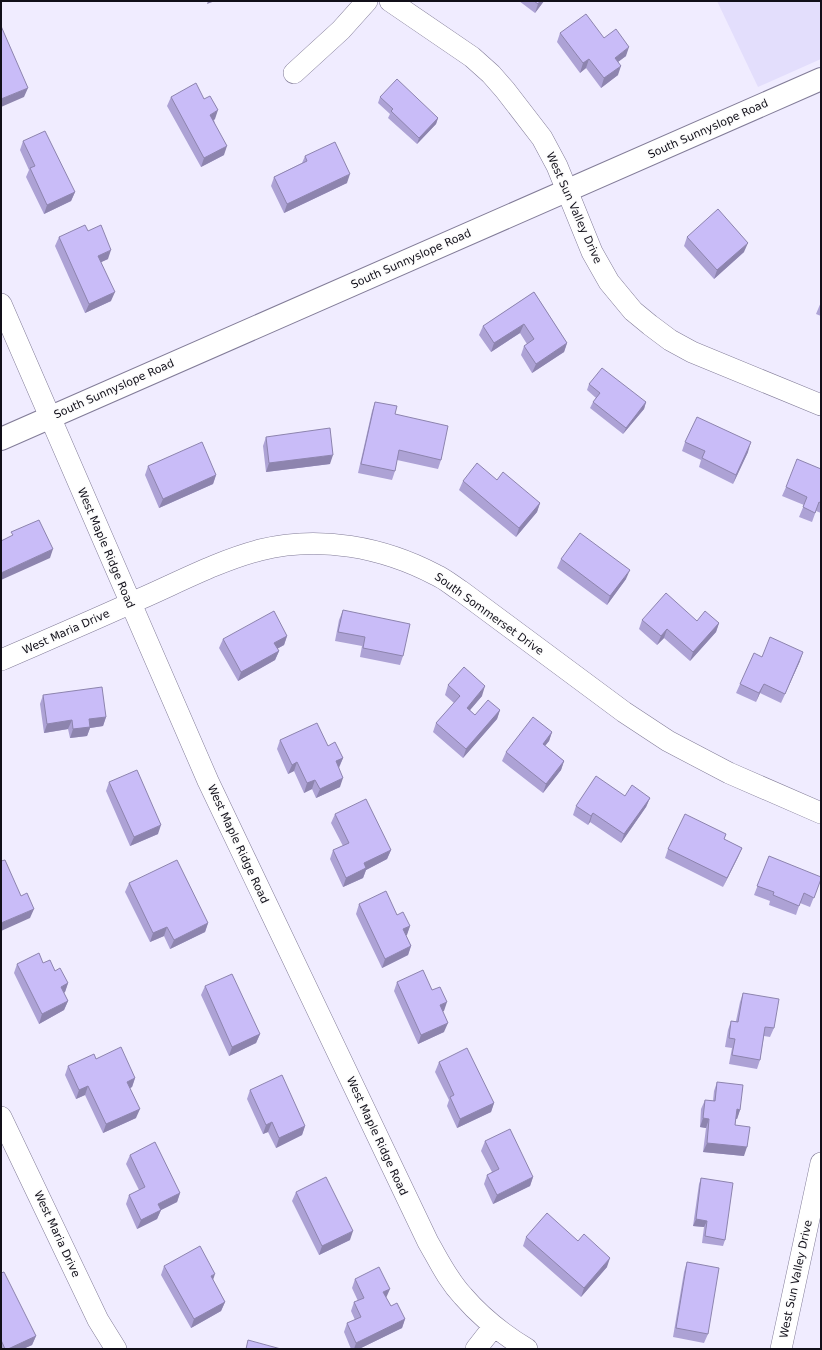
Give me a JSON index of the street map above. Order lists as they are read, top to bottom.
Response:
{
  "streets": {
    "street": [
      "South Sunnyslope Road",
      "West Sun Valley Drive",
      "West Maple Ridge Road",
      "South Sommerset Drive",
      "West Maria Drive"
    ]
  },
  "crossings": [
    ["South Sunnyslope Road", "West Sun Valley Drive"],
    ["South Sunnyslope Road", "West Maple Ridge Road"],
    ["West Maple Ridge Road", "South Sommerset Drive"],
    ["West Maple Ridge Road", "West Maria Drive"],
    ["South Sommerset Drive", "West Maria Drive"]
  ]
}
